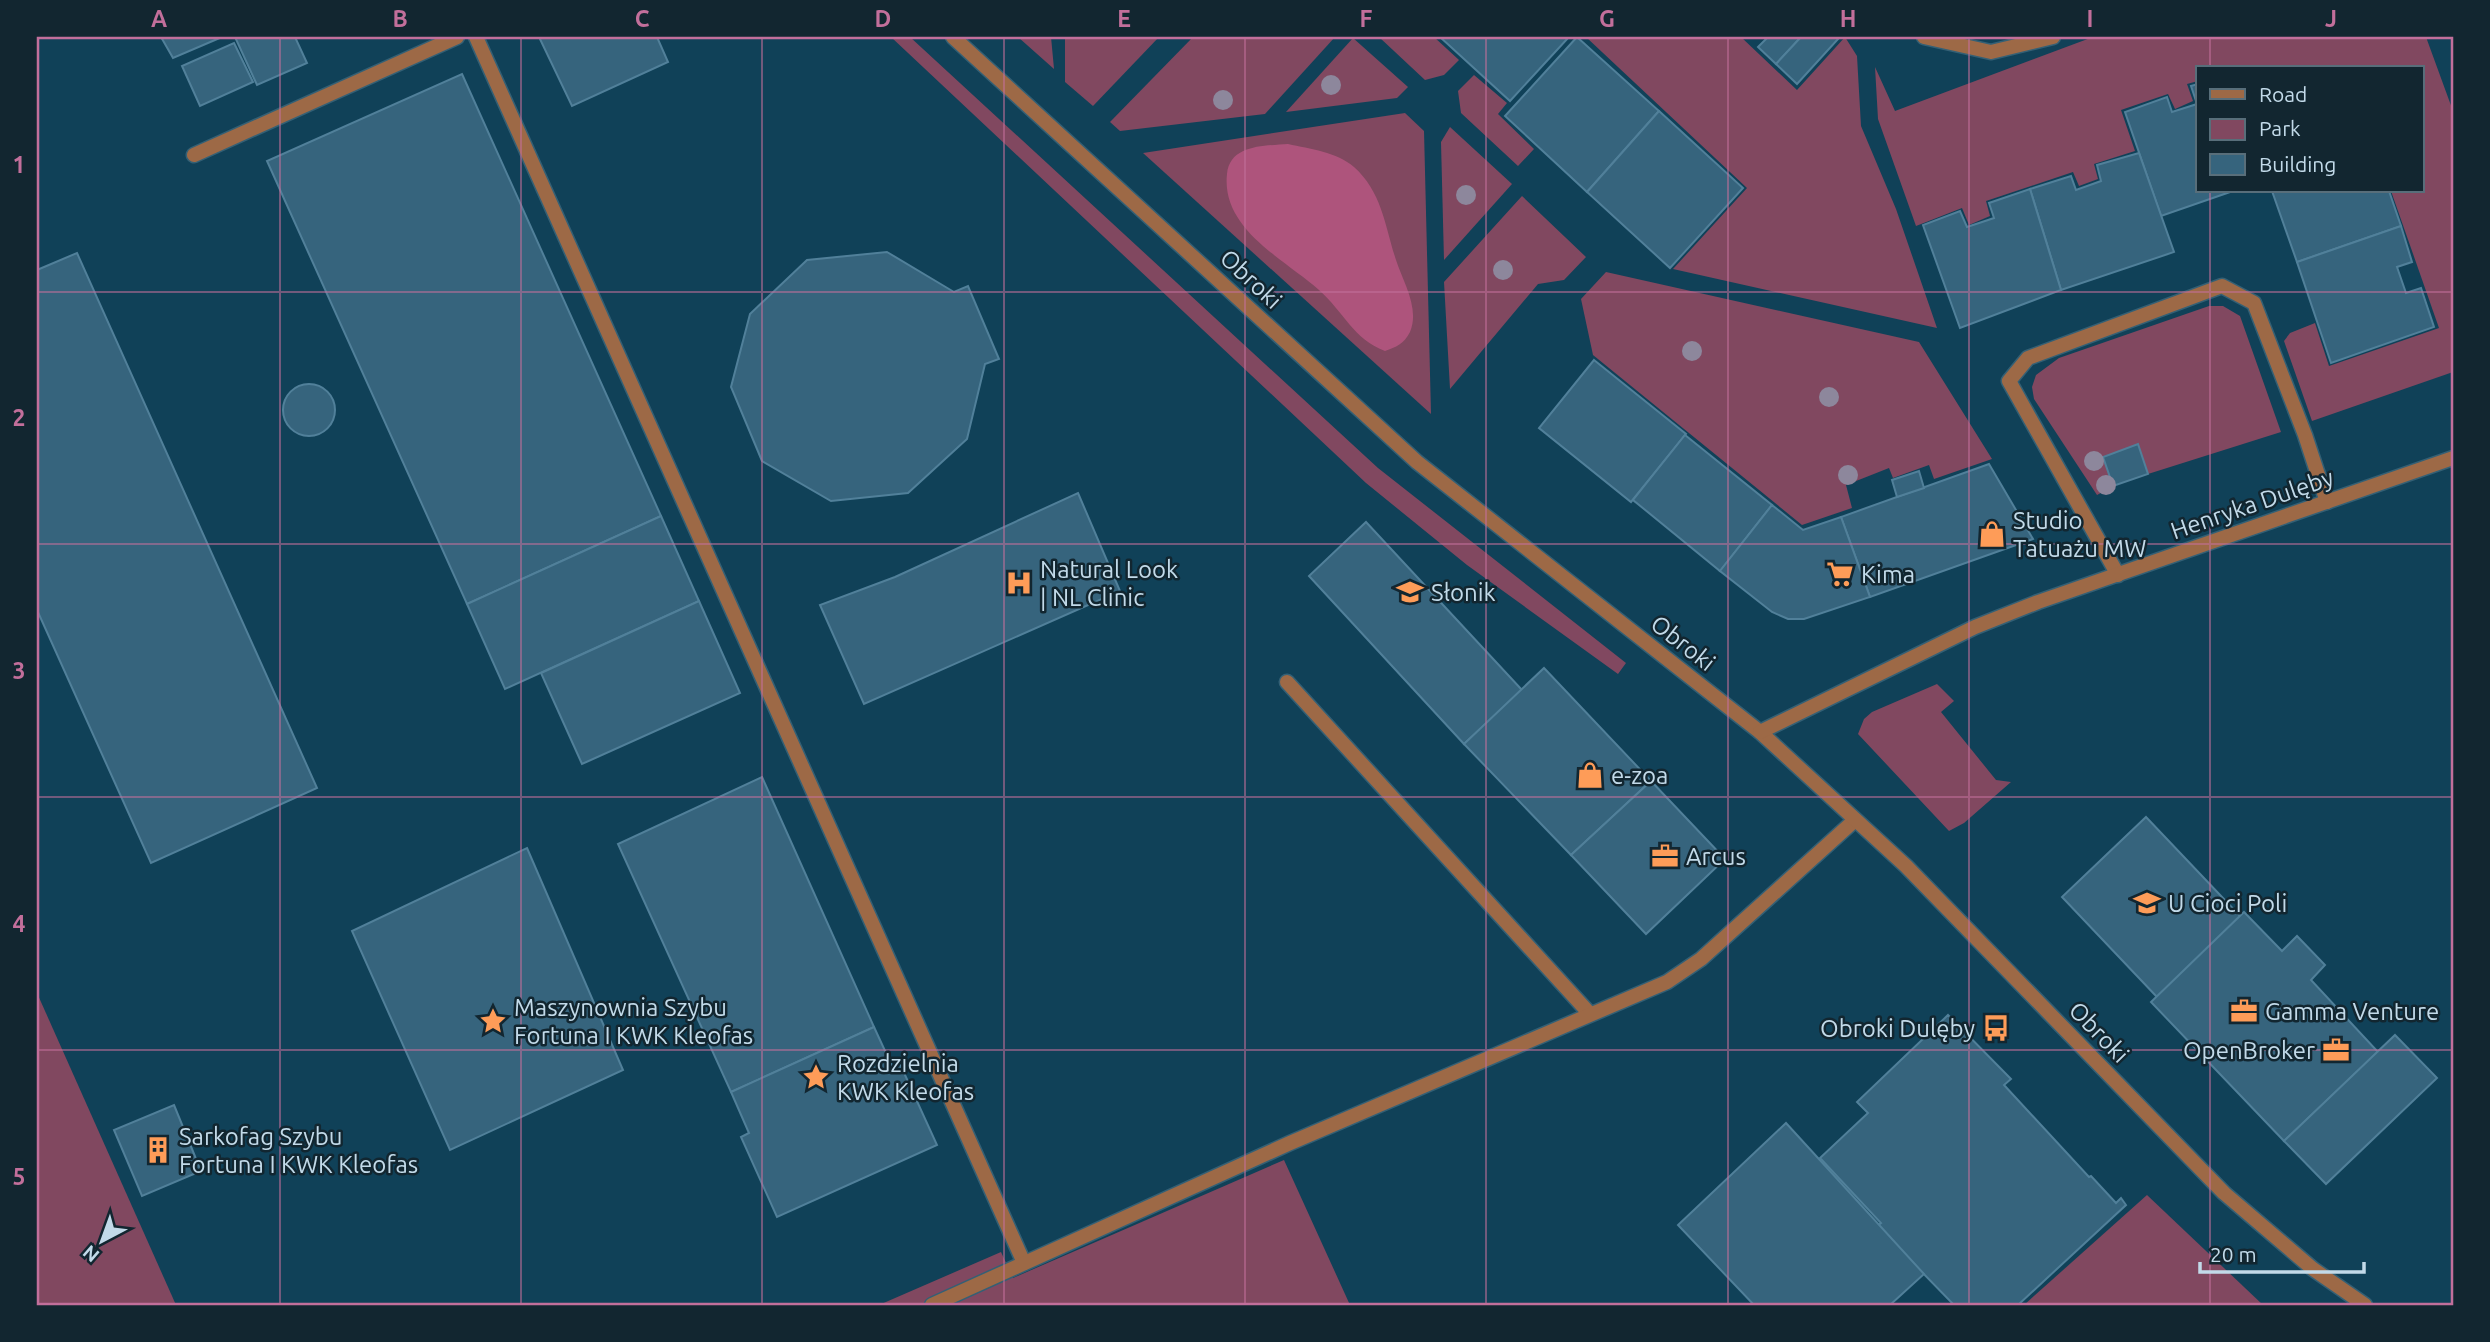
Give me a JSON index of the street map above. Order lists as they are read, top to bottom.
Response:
{
  "streets": {
    "street": ["Obroki", "Henryka Dulęby"]
  },
  "crossings": [
    ["Obroki", "Henryka Dulęby"]
  ],
  "places": {
    "shop": ["Studio Tatuażu MW", "e-zoa"],
    "supermarket": ["Kima"],
    "hospital": ["Natural Look | NL Clinic"],
    "school or university": ["Słonik", "U Cioci Poli"],
    "office": ["Arcus", "Gamma Venture", "OpenBroker"],
    "place": ["Maszynownia Szybu Fortuna I KWK Kleofas", "Rozdzielnia KWK Kleofas"],
    "bus stop": ["Obroki Dulęby"],
    "building": ["Sarkofag Szybu Fortuna I KWK Kleofas"]
  },
  "legend": ["Road", "Park", "Building"],
  "scale_bar": "20 m",
  "north": "bottom left",
  "grid": {
    "columns": [
      "A",
      "B",
      "C",
      "D",
      "E",
      "F",
      "G",
      "H",
      "I",
      "J"
    ],
    "rows": [
      "1",
      "2",
      "3",
      "4",
      "5"
    ]
  }
}
